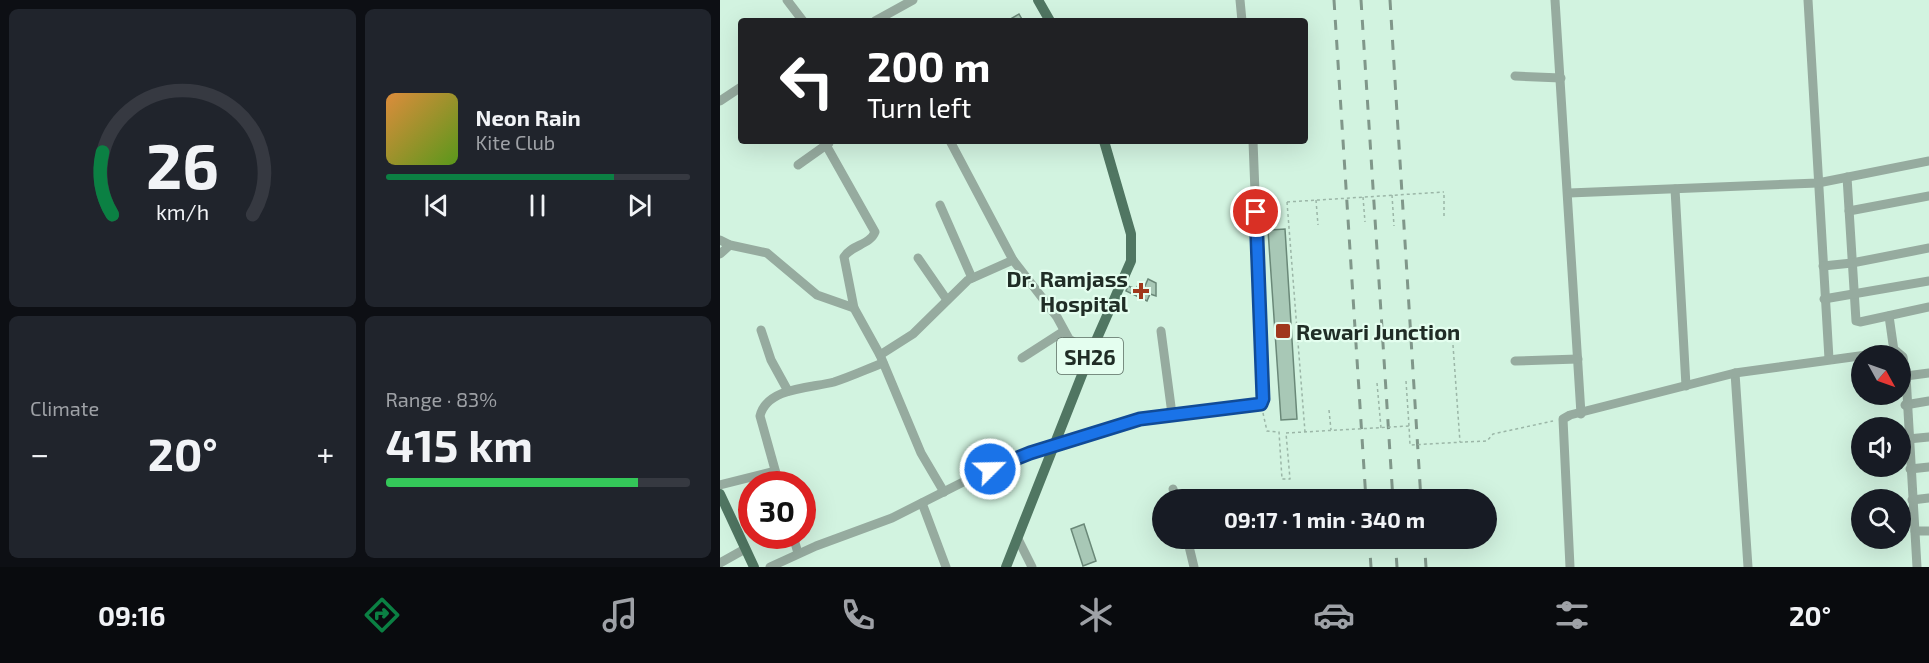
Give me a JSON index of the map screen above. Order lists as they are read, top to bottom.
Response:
{
  "streets": {
    "main road": ["SH26"]
  },
  "places": {
    "health": ["Dr. Ramjass Hospital"],
    "transit": ["Rewari Junction"]
  },
  "north": "bottom right",
  "page": {
    "turn": ["200 m", "Turn left"],
    "song": ["Neon Rain", "Kite Club"],
    "tile": [
      "Climate",
      ["Range · 83%", "415 km"]
    ],
    "heat": ["−", "20°", "+"],
    "limit": "30",
    "trip": "09:17 · 1 min · 340 m",
    "tabs": ["09:16", "20°"],
    "gauge": ["26", "km/h"]
  }
}
